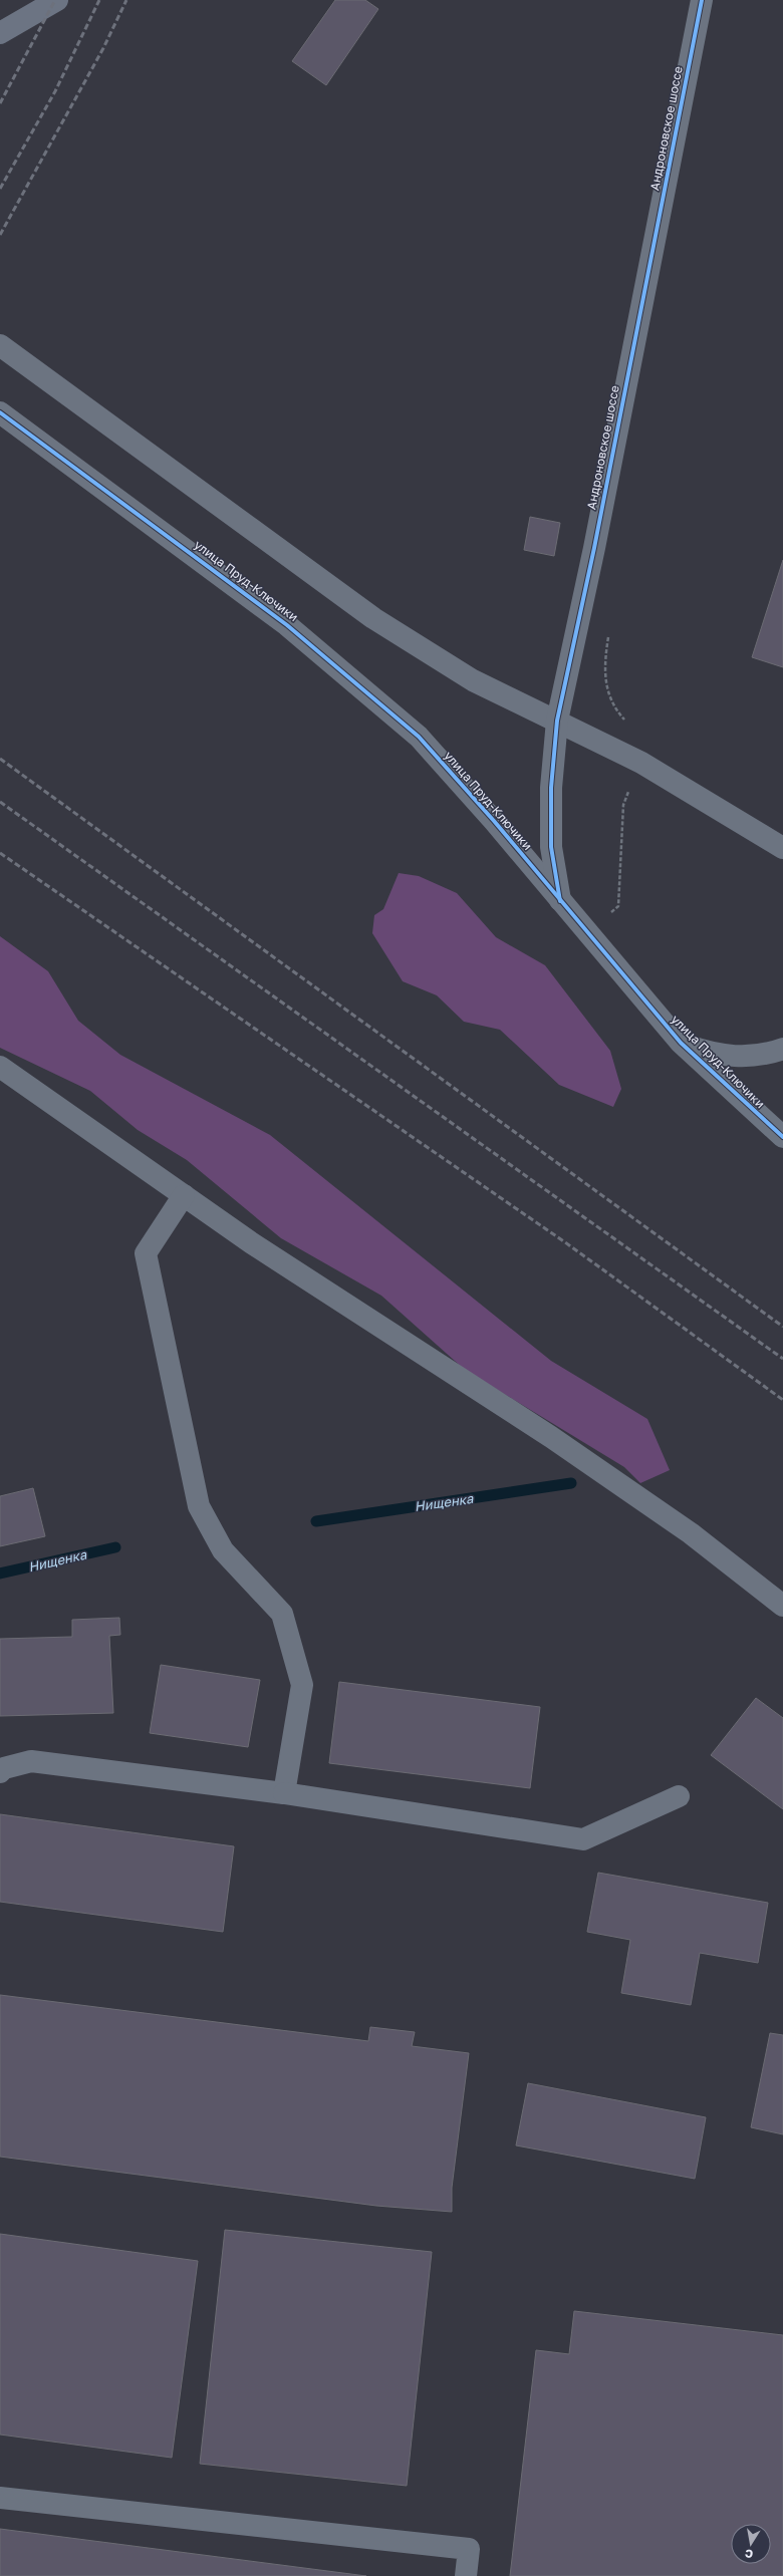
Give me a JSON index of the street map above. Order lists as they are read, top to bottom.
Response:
{
  "streets": {
    "street": ["Андроновское шоссе", "улица Пруд-Ключики"]
  },
  "crossings": [
    ["Андроновское шоссе", "улица Пруд-Ключики"]
  ],
  "water": ["Нищенка"],
  "north": "bottom"
}
